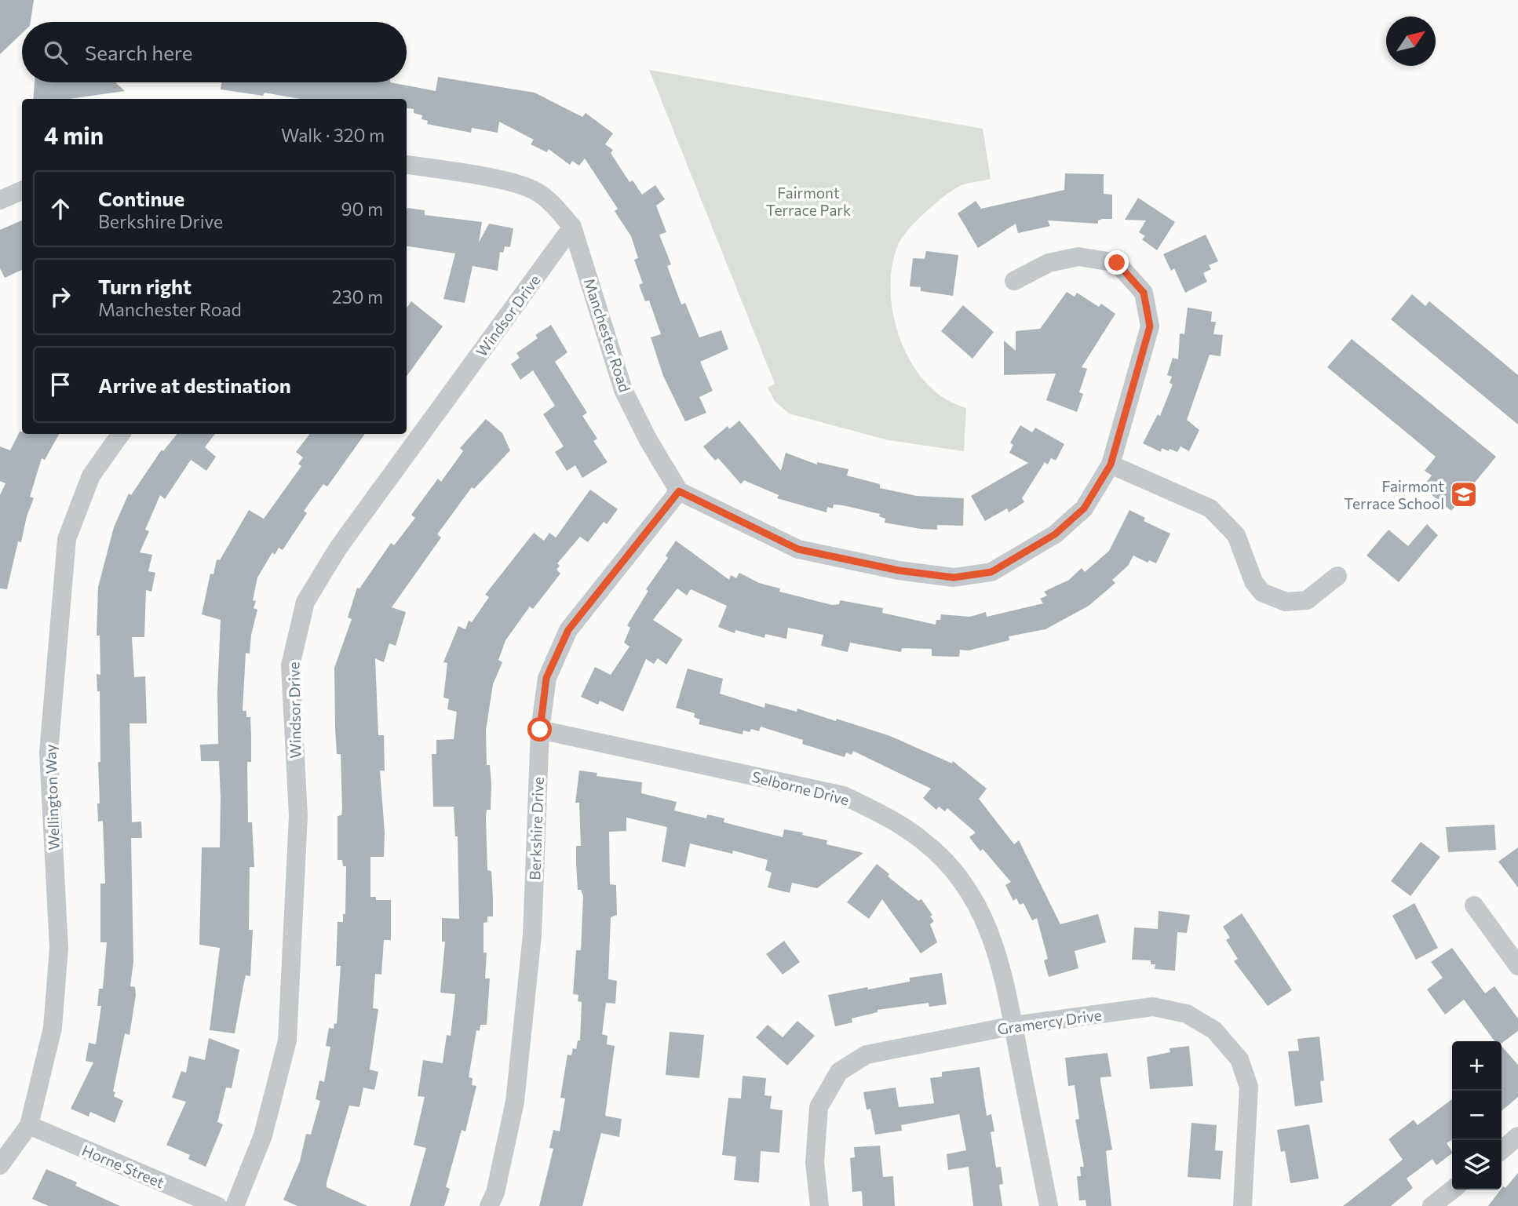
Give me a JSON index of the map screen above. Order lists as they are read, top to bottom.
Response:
{
  "streets": {
    "street": [
      "Windsor Drive",
      "Manchester Road",
      "Selborne Drive",
      "Wellington Way",
      "Berkshire Drive",
      "Gramercy Drive",
      "Horne Street"
    ]
  },
  "crossings": [
    ["Windsor Drive", "Manchester Road"],
    ["Manchester Road", "Berkshire Drive"],
    ["Selborne Drive", "Berkshire Drive"],
    ["Selborne Drive", "Gramercy Drive"],
    ["Wellington Way", "Horne Street"]
  ],
  "parks": ["Fairmont Terrace Park"],
  "places": {
    "school or university": ["Fairmont Terrace School"]
  },
  "north": "top right",
  "page": {
    "search": "Search here",
    "heading": ["4 min", "Walk · 320 m"],
    "list": [
      ["Continue", "Berkshire Drive", "90 m"],
      ["Turn right", "Manchester Road", "230 m"],
      "Arrive at destination"
    ],
    "map_buttons": ["+", "−"]
  }
}
